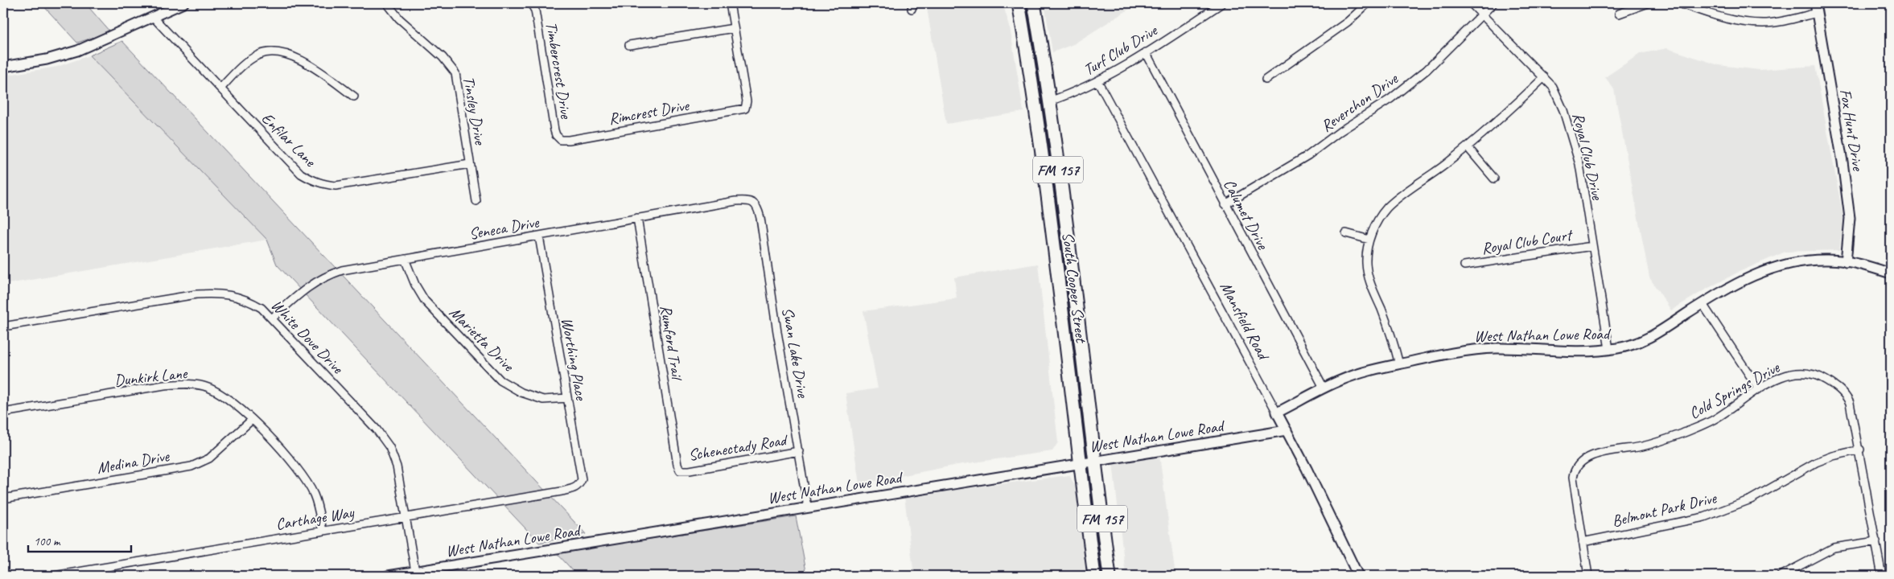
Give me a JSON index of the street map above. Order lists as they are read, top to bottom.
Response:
{
  "streets": {
    "main road": ["FM 157", "South Cooper Street"],
    "street": [
      "Turf Club Drive",
      "Timbercrest Drive",
      "Reverchon Drive",
      "Tinsley Drive",
      "Rimcrest Drive",
      "Fox Hunt Drive",
      "Enfilar Lane",
      "Royal Club Drive",
      "Calumet Drive",
      "Seneca Drive",
      "Royal Club Court",
      "Mansfield Road",
      "West Nathan Lowe Road",
      "White Dove Drive",
      "Marietta Drive",
      "Rumford Trail",
      "Swan Lake Drive",
      "Worthing Place",
      "Dunkirk Lane",
      "Cold Springs Drive",
      "Schenectady Road",
      "Medina Drive",
      "Belmont Park Drive",
      "Carthage Way"
    ]
  },
  "crossings": [
    ["Turf Club Drive", "Calumet Drive"],
    ["Turf Club Drive", "South Cooper Street"],
    ["Turf Club Drive", "Mansfield Road"],
    ["Timbercrest Drive", "Rimcrest Drive"],
    ["Reverchon Drive", "Royal Club Drive"],
    ["Reverchon Drive", "Calumet Drive"],
    ["Tinsley Drive", "Enfilar Lane"],
    ["Fox Hunt Drive", "West Nathan Lowe Road"],
    ["Royal Club Drive", "Royal Club Court"],
    ["Royal Club Drive", "West Nathan Lowe Road"],
    ["Calumet Drive", "West Nathan Lowe Road"],
    ["Seneca Drive", "White Dove Drive"],
    ["Seneca Drive", "Marietta Drive"],
    ["Seneca Drive", "Rumford Trail"],
    ["Seneca Drive", "Swan Lake Drive"],
    ["Seneca Drive", "Worthing Place"],
    ["South Cooper Street", "West Nathan Lowe Road"],
    ["Mansfield Road", "West Nathan Lowe Road"],
    ["West Nathan Lowe Road", "White Dove Drive"],
    ["West Nathan Lowe Road", "Swan Lake Drive"],
    ["White Dove Drive", "Carthage Way"],
    ["Marietta Drive", "Worthing Place"],
    ["Rumford Trail", "Schenectady Road"],
    ["Swan Lake Drive", "Schenectady Road"],
    ["Worthing Place", "Carthage Way"],
    ["Dunkirk Lane", "Medina Drive"],
    ["Dunkirk Lane", "Carthage Way"],
    ["Cold Springs Drive", "Belmont Park Drive"]
  ],
  "scale_bar": "100 m"
}
